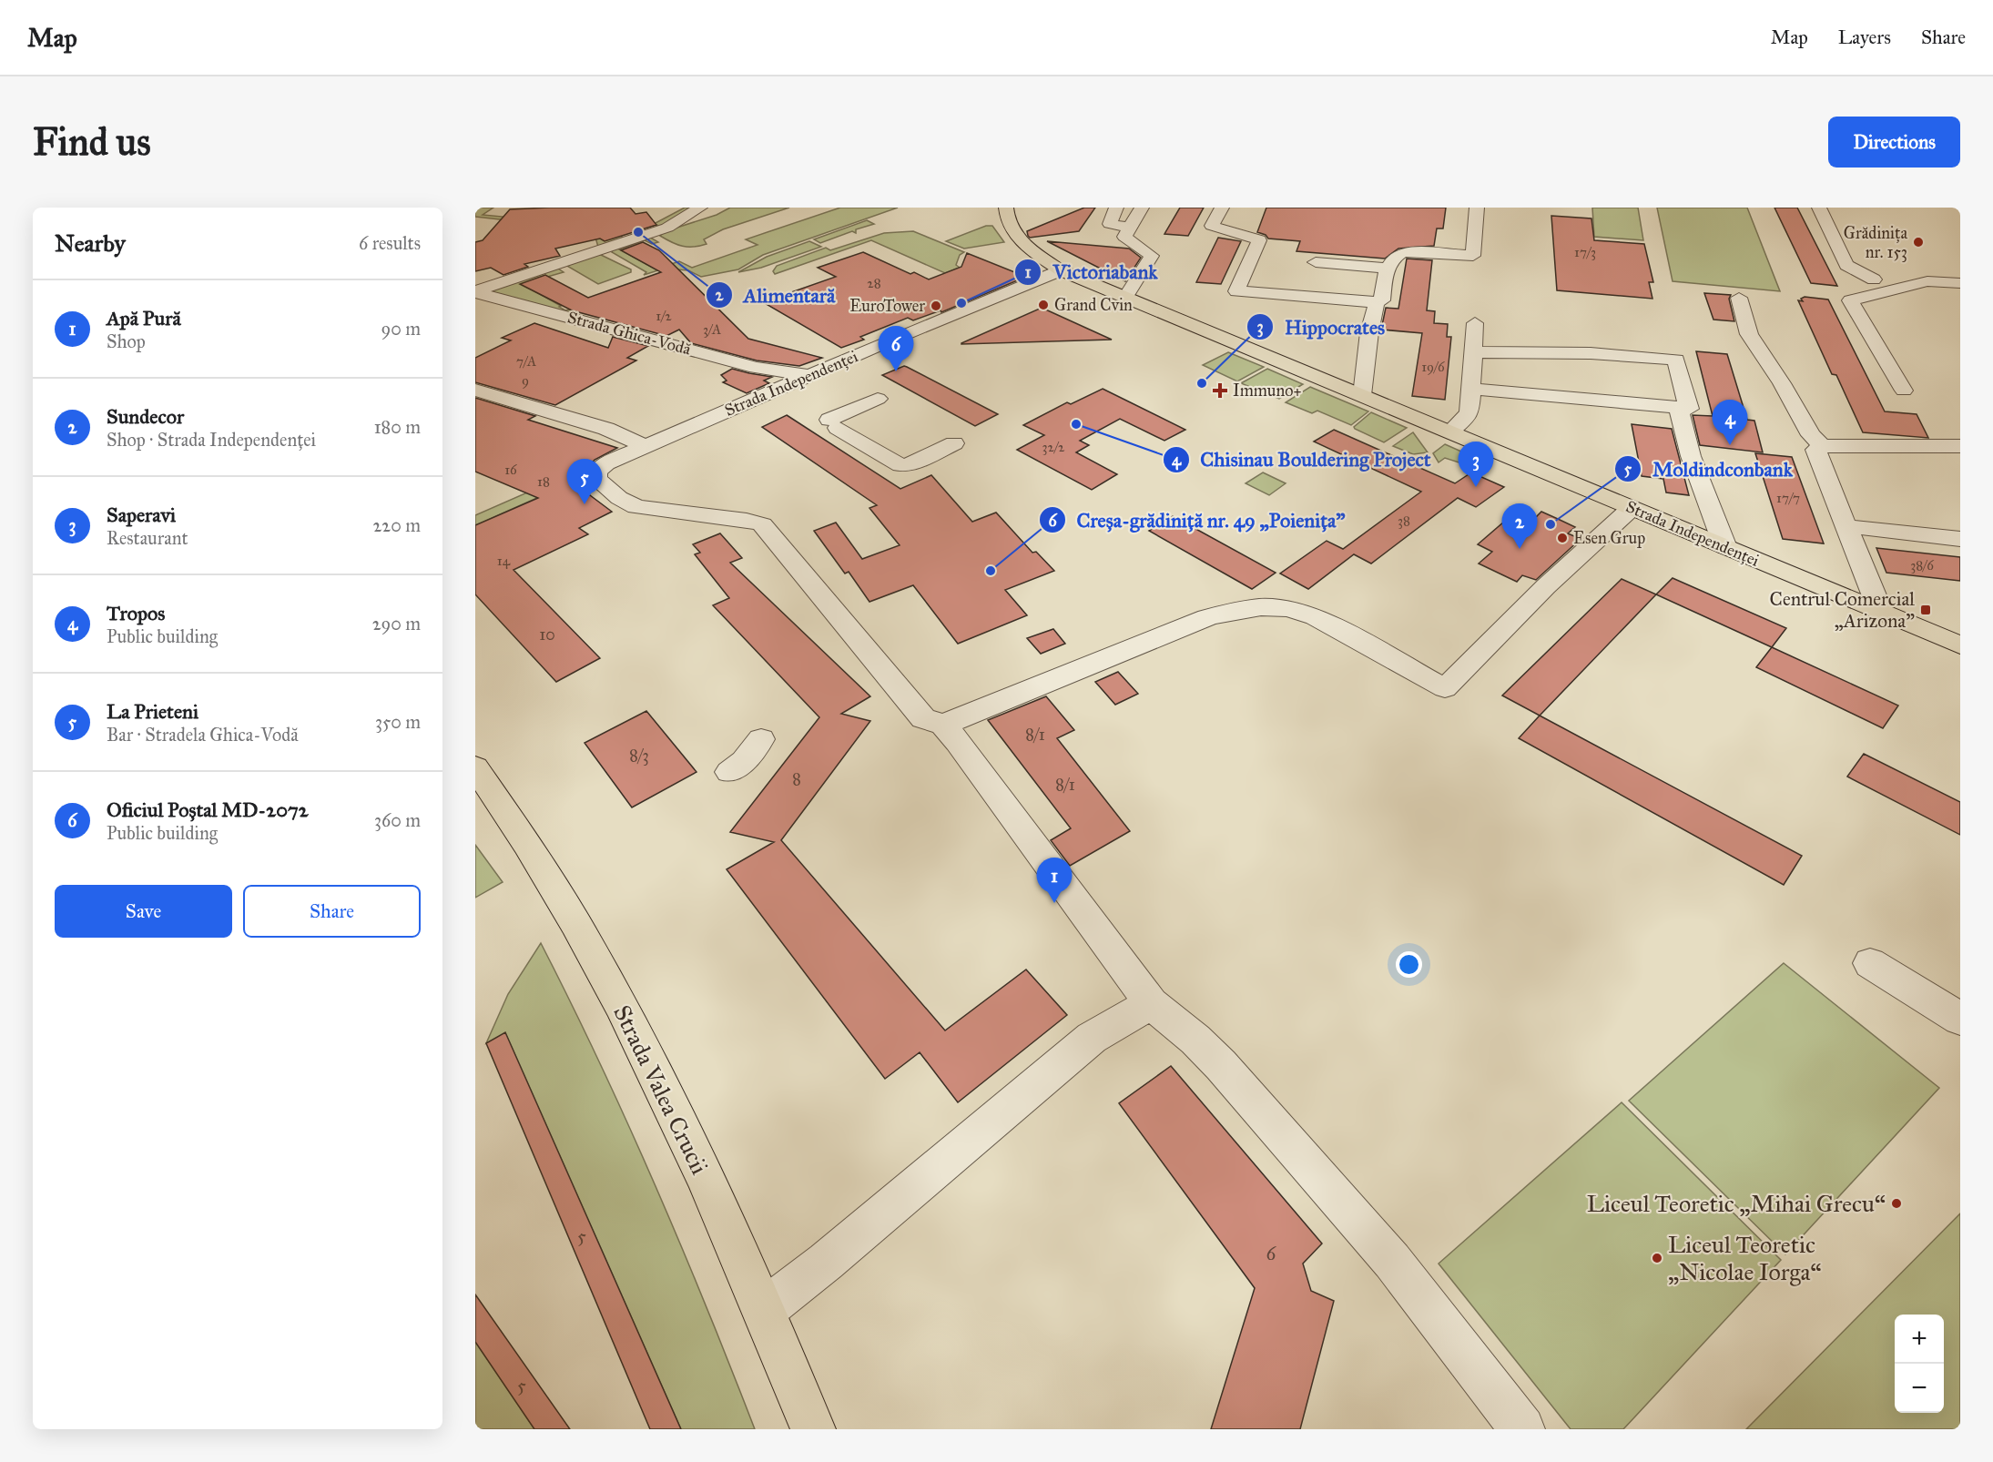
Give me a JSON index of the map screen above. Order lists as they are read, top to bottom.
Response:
{
  "streets": {
    "main road": ["Strada Independenței", "Strada Valea Crucii"],
    "street": ["Strada Ghica-Vodă"]
  },
  "crossings": [
    ["Strada Ghica-Vodă", "Strada Independenței"]
  ],
  "places": {
    "other": [
      "Alimentară",
      "Grădinița nr. 153",
      "Victoriabank",
      "Grand Cvin",
      "EuroTower",
      "Hippocrates",
      "Chisinau Bouldering Project",
      "Moldindconbank",
      "Esen Grup",
      "Creșa-grădiniță nr. 49 „Poienița”",
      "Liceul Teoretic „Mihai Grecu“",
      "Liceul Teoretic „Nicolae Iorga“"
    ],
    "health": ["Immuno+"],
    "transit": ["Centrul Comercial „Arizona”"]
  },
  "house_numbers": [
    "17/3",
    "28",
    "1/2",
    "3/A",
    "7/A",
    "19/6",
    "9",
    "32/2",
    "16",
    "18",
    "17/7",
    "38",
    "14",
    "38/6",
    "10",
    "8/1",
    "8/3",
    "8",
    "8/1",
    "5",
    "6",
    "5"
  ],
  "page": {
    "header": "Map",
    "nav": ["Map", "Layers", "Share"],
    "buttons": [
      "Directions",
      ["Save", "Share"]
    ],
    "title": "Find us",
    "heading": ["Nearby", "6 results"],
    "list": [
      {
        "mark": "1",
        "name": "Apă Pură",
        "note": "Shop",
        "value": "90 m"
      },
      {
        "mark": "2",
        "name": "Sundecor",
        "note": "Shop · Strada Independenței",
        "value": "180 m"
      },
      {
        "mark": "3",
        "name": "Saperavi",
        "note": "Restaurant",
        "value": "220 m"
      },
      {
        "mark": "4",
        "name": "Tropos",
        "note": "Public building",
        "value": "290 m"
      },
      {
        "mark": "5",
        "name": "La Prieteni",
        "note": "Bar · Stradela Ghica-Vodă",
        "value": "350 m"
      },
      {
        "mark": "6",
        "name": "Oficiul Poștal MD-2072",
        "note": "Public building",
        "value": "360 m"
      }
    ],
    "pins": [
      "6",
      "4",
      "3",
      "5",
      "2",
      "1"
    ],
    "map_buttons": ["+", "−"]
  }
}
